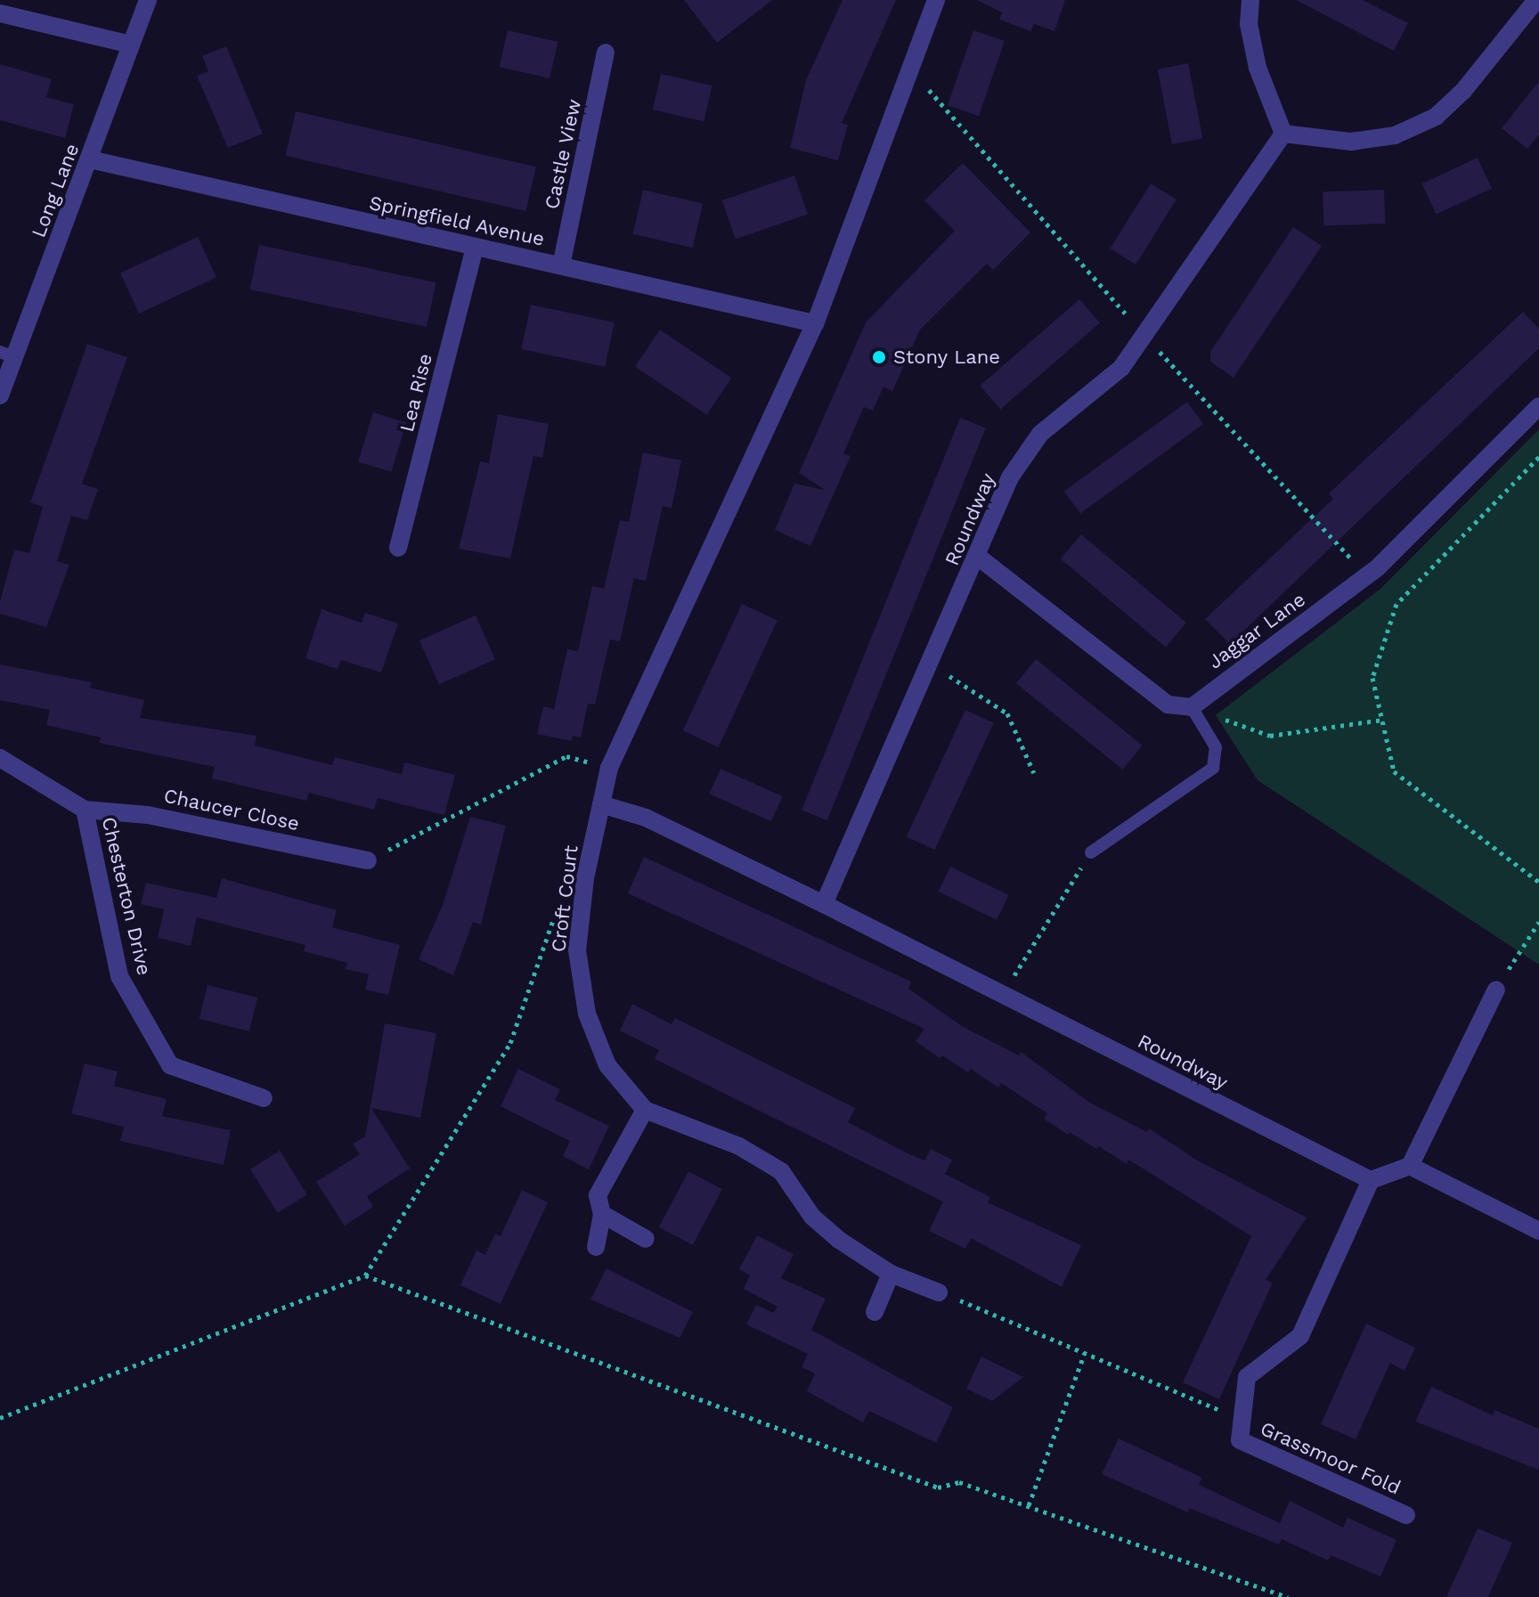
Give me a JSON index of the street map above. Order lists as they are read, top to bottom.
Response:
{
  "streets": {
    "street": [
      "Castle View",
      "Long Lane",
      "Springfield Avenue",
      "Lea Rise",
      "Roundway",
      "Jaggar Lane",
      "Chaucer Close",
      "Chesterton Drive",
      "Croft Court",
      "Grassmoor Fold"
    ]
  },
  "crossings": [
    ["Castle View", "Springfield Avenue"],
    ["Long Lane", "Springfield Avenue"],
    ["Springfield Avenue", "Lea Rise"],
    ["Roundway", "Croft Court"],
    ["Roundway", "Grassmoor Fold"],
    ["Chaucer Close", "Chesterton Drive"]
  ],
  "places": ["Stony Lane"]
}
